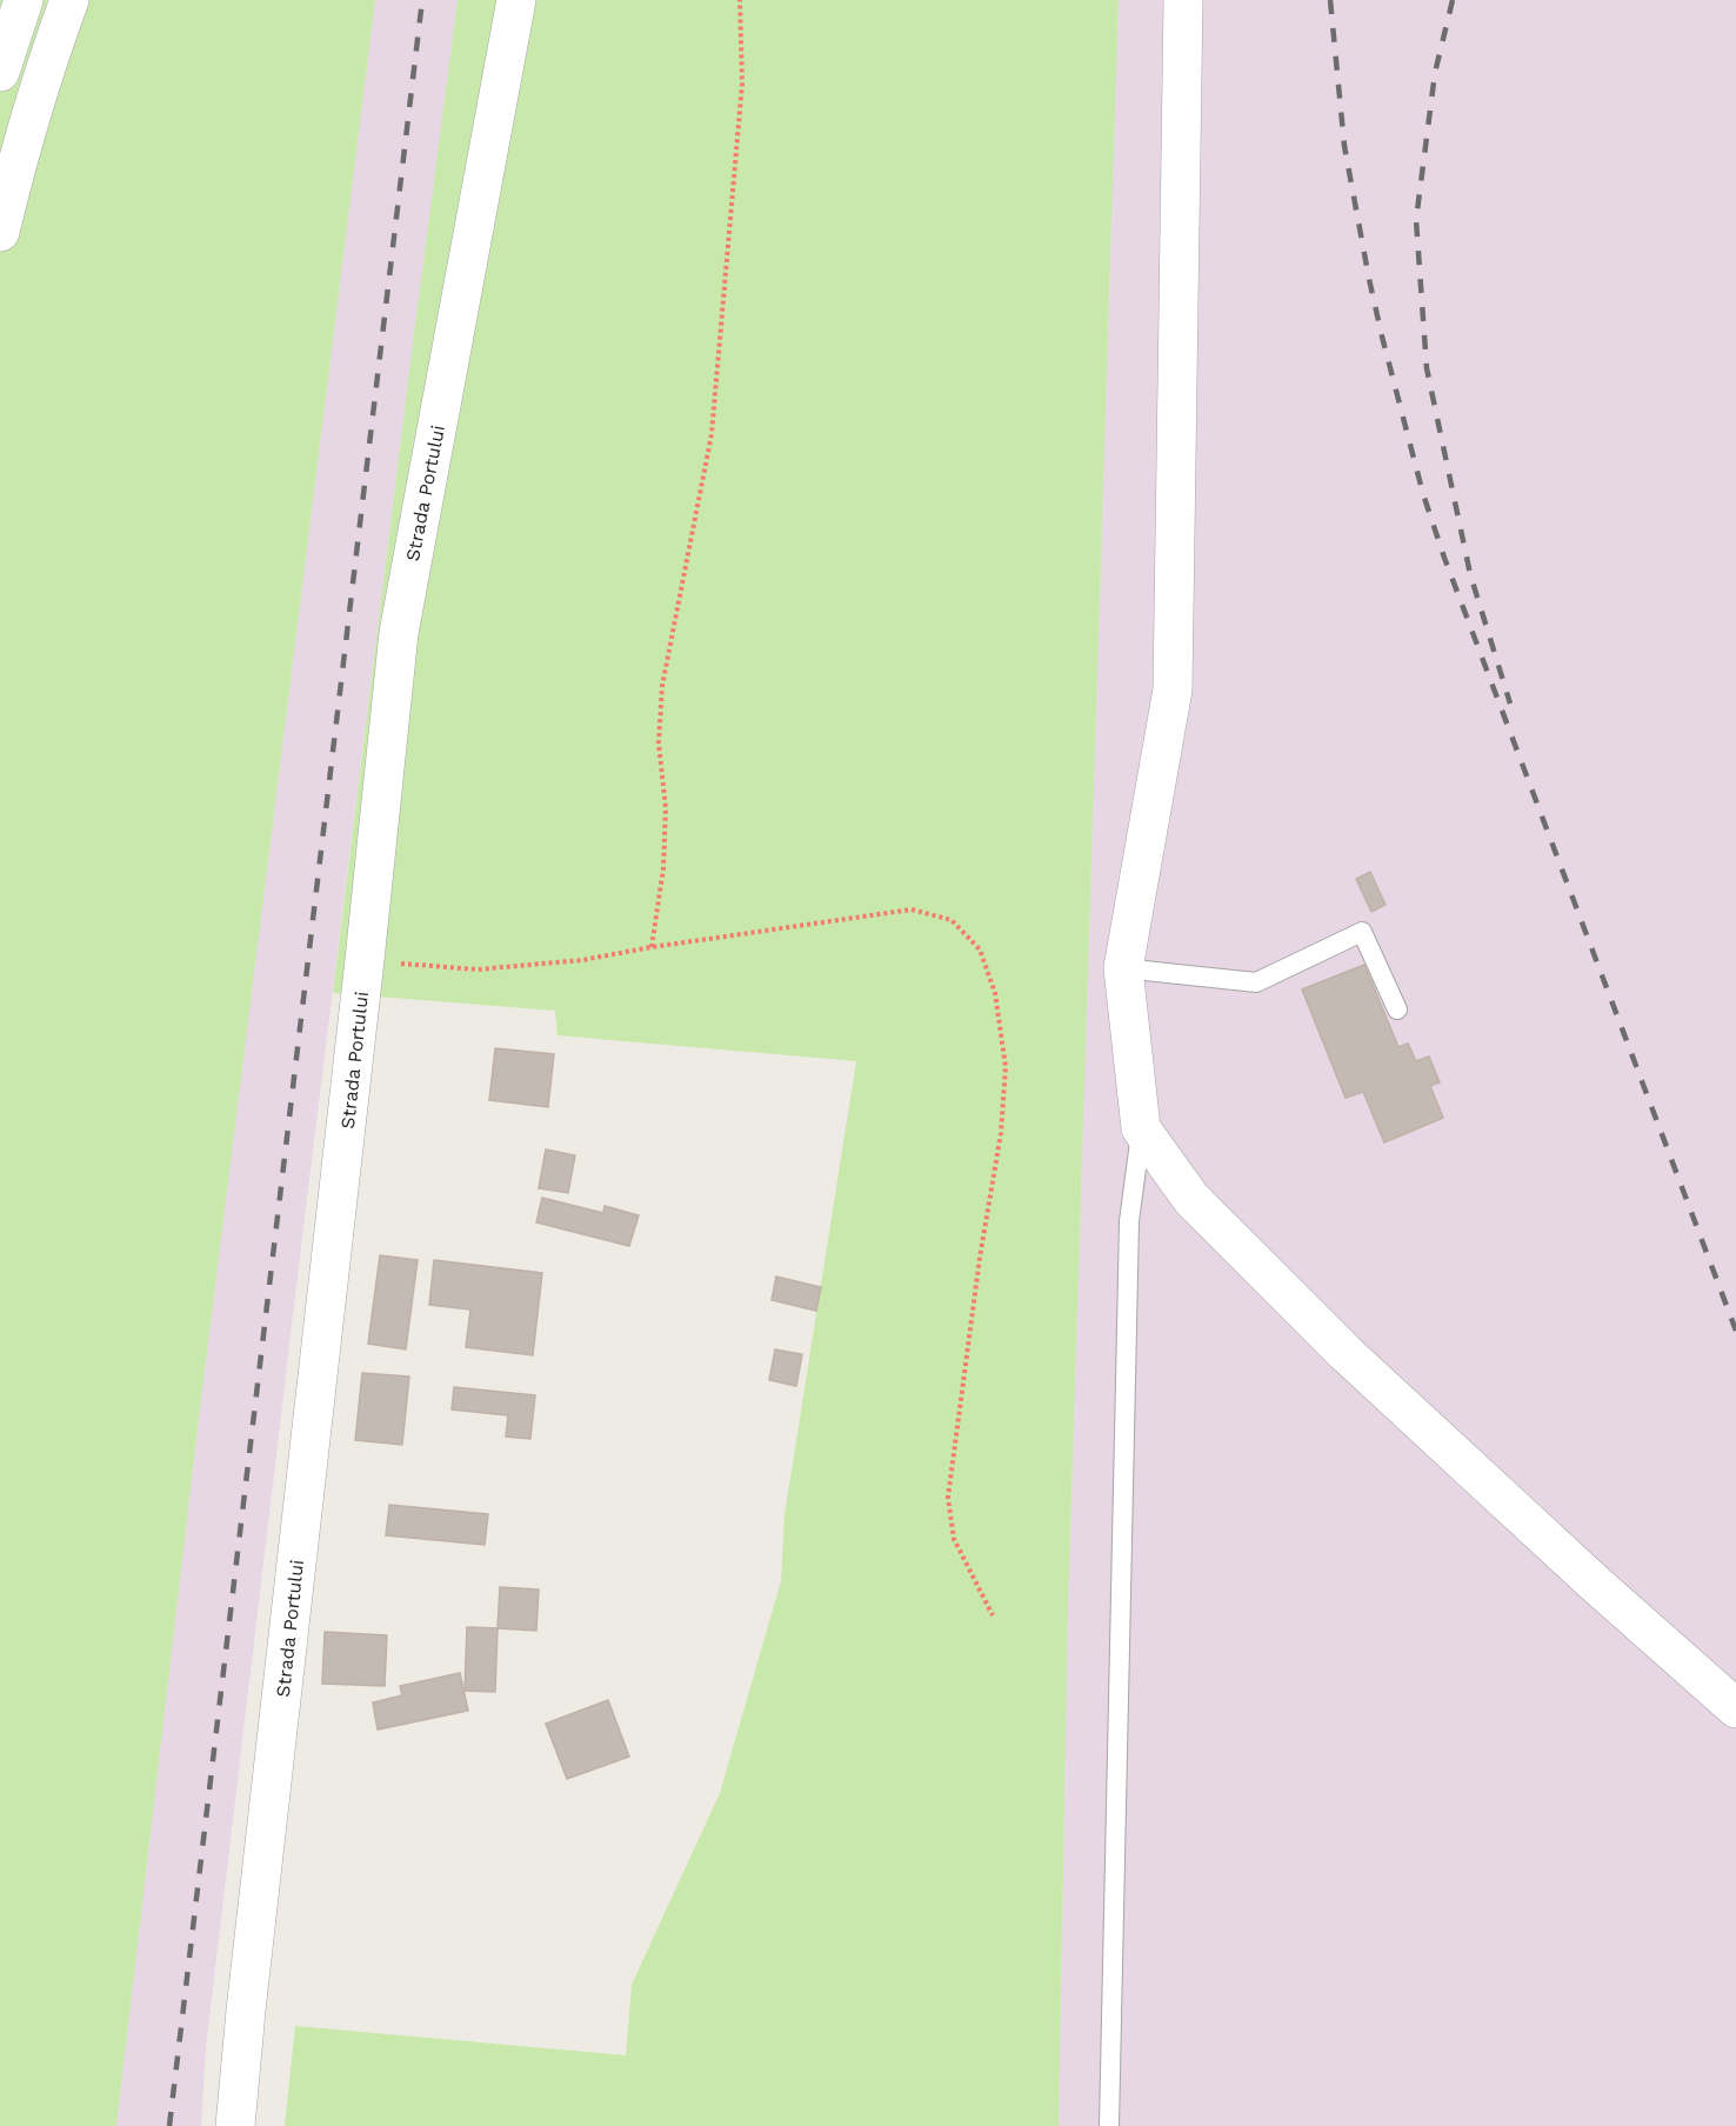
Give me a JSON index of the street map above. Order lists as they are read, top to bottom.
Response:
{
  "streets": {
    "street": ["Strada Portului"]
  }
}
